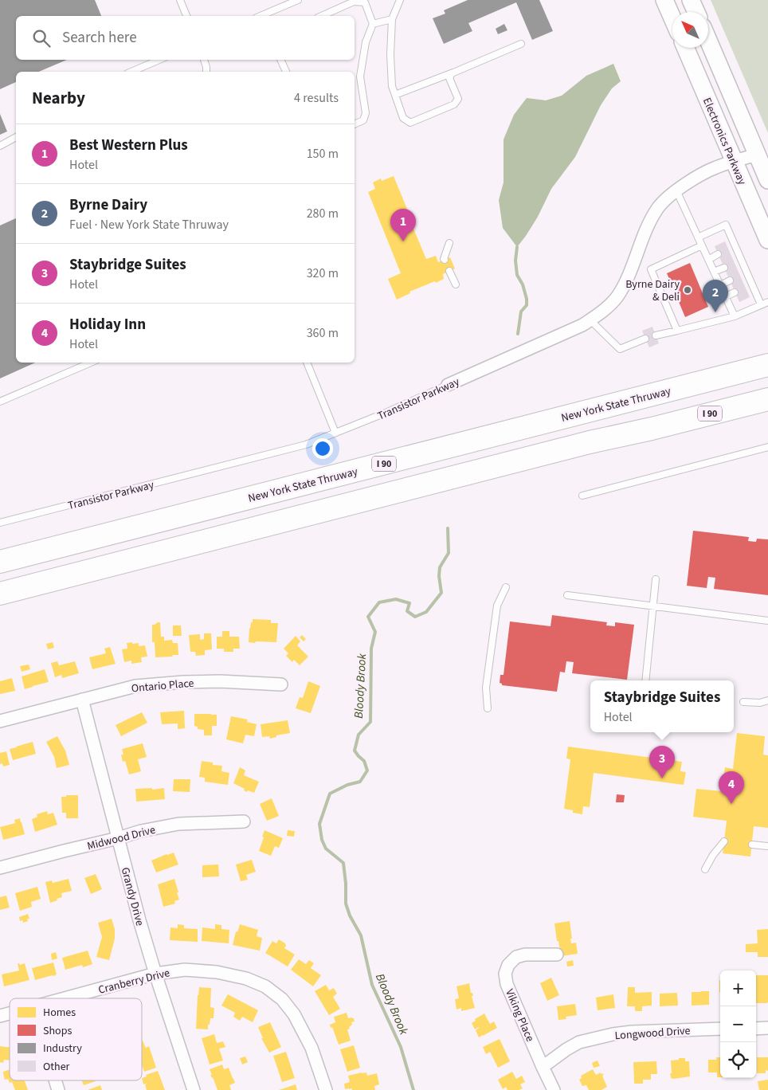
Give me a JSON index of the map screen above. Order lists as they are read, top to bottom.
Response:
{
  "streets": {
    "highway": ["New York State Thruway", "I 90"],
    "main road": ["Electronics Parkway"],
    "street": [
      "Transistor Parkway",
      "Ontario Place",
      "Midwood Drive",
      "Grandy Drive",
      "Cranberry Drive",
      "Viking Place",
      "Longwood Drive"
    ]
  },
  "crossings": [
    ["Electronics Parkway", "Transistor Parkway"],
    ["Ontario Place", "Grandy Drive"],
    ["Midwood Drive", "Grandy Drive"],
    ["Grandy Drive", "Cranberry Drive"],
    ["Viking Place", "Longwood Drive"]
  ],
  "water": ["Bloody Brook"],
  "places": ["Byrne Dairy & Deli"],
  "legend": [
    "Homes",
    "Shops",
    "Industry",
    "Other"
  ],
  "north": "top left",
  "page": {
    "search": "Search here",
    "heading": ["Nearby", "4 results"],
    "list": [
      {
        "mark": "1",
        "name": "Best Western Plus",
        "note": "Hotel",
        "value": "150 m"
      },
      {
        "mark": "2",
        "name": "Byrne Dairy",
        "note": "Fuel · New York State Thruway",
        "value": "280 m"
      },
      {
        "mark": "3",
        "name": "Staybridge Suites",
        "note": "Hotel",
        "value": "320 m"
      },
      {
        "mark": "4",
        "name": "Holiday Inn",
        "note": "Hotel",
        "value": "360 m"
      }
    ],
    "pins": [
      "1",
      "2",
      "3",
      "4"
    ],
    "popup": ["Staybridge Suites", "Hotel"],
    "map_buttons": ["+", "−"]
  }
}
